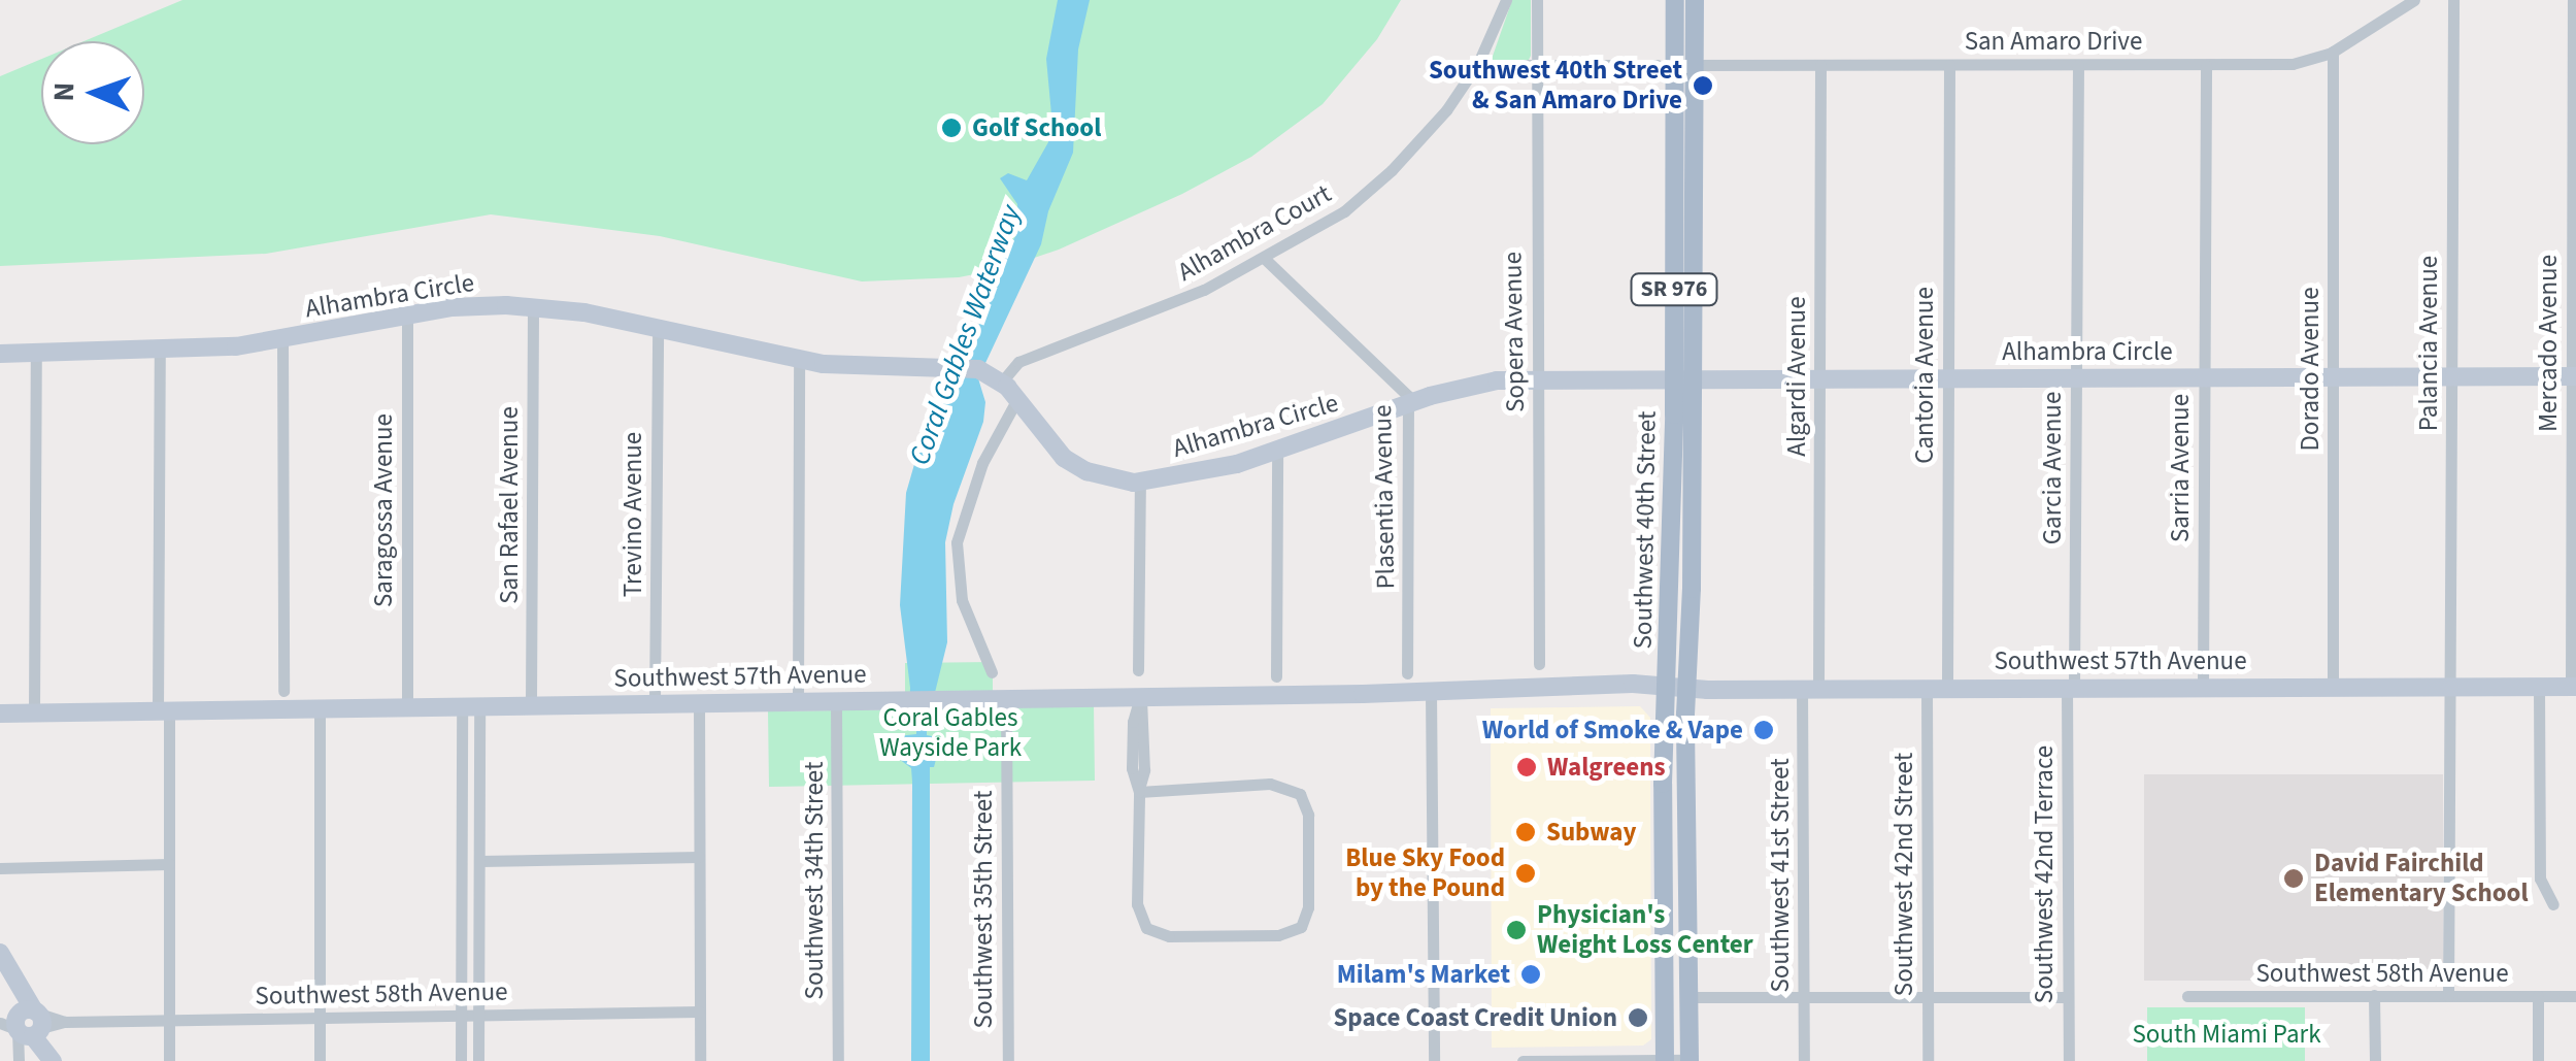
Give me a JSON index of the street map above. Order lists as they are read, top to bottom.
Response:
{
  "streets": {
    "main road": ["SR 976", "Southwest 40th Street"],
    "street": [
      "San Amaro Drive",
      "Alhambra Court",
      "Alhambra Circle",
      "Sopera Avenue",
      "Palancia Avenue",
      "Mercado Avenue",
      "Dorado Avenue",
      "Cantoria Avenue",
      "Algardi Avenue",
      "Garcia Avenue",
      "Sarria Avenue",
      "Plasentia Avenue",
      "San Rafael Avenue",
      "Saragossa Avenue",
      "Trevino Avenue",
      "Southwest 57th Avenue",
      "Southwest 42nd Street",
      "Southwest 42nd Terrace",
      "Southwest 41st Street",
      "Southwest 34th Street",
      "Southwest 35th Street",
      "Southwest 58th Avenue"
    ]
  },
  "crossings": [
    ["San Amaro Drive", "Alhambra Court"],
    ["San Amaro Drive", "Sopera Avenue"],
    ["San Amaro Drive", "Dorado Avenue"],
    ["San Amaro Drive", "Cantoria Avenue"],
    ["San Amaro Drive", "Algardi Avenue"],
    ["San Amaro Drive", "Garcia Avenue"],
    ["San Amaro Drive", "Sarria Avenue"],
    ["San Amaro Drive", "Southwest 40th Street"],
    ["Alhambra Court", "Alhambra Circle"],
    ["Alhambra Court", "Plasentia Avenue"],
    ["Alhambra Circle", "Sopera Avenue"],
    ["Alhambra Circle", "Palancia Avenue"],
    ["Alhambra Circle", "Mercado Avenue"],
    ["Alhambra Circle", "Dorado Avenue"],
    ["Alhambra Circle", "Cantoria Avenue"],
    ["Alhambra Circle", "Algardi Avenue"],
    ["Alhambra Circle", "Garcia Avenue"],
    ["Alhambra Circle", "Sarria Avenue"],
    ["Alhambra Circle", "Plasentia Avenue"],
    ["Alhambra Circle", "San Rafael Avenue"],
    ["Alhambra Circle", "Saragossa Avenue"],
    ["Alhambra Circle", "Trevino Avenue"],
    ["Alhambra Circle", "Southwest 40th Street"],
    ["Palancia Avenue", "Southwest 57th Avenue"],
    ["Palancia Avenue", "Southwest 58th Avenue"],
    ["Mercado Avenue", "Southwest 57th Avenue"],
    ["Dorado Avenue", "Southwest 57th Avenue"],
    ["Cantoria Avenue", "Southwest 57th Avenue"],
    ["Algardi Avenue", "Southwest 57th Avenue"],
    ["Algardi Avenue", "Southwest 41st Street"],
    ["Garcia Avenue", "Southwest 57th Avenue"],
    ["Garcia Avenue", "Southwest 42nd Terrace"],
    ["Sarria Avenue", "Southwest 57th Avenue"],
    ["San Rafael Avenue", "Southwest 57th Avenue"],
    ["Saragossa Avenue", "Southwest 57th Avenue"],
    ["Trevino Avenue", "Southwest 57th Avenue"],
    ["Southwest 40th Street", "Southwest 57th Avenue"],
    ["Southwest 57th Avenue", "Southwest 42nd Street"],
    ["Southwest 57th Avenue", "Southwest 42nd Terrace"],
    ["Southwest 57th Avenue", "Southwest 41st Street"],
    ["Southwest 57th Avenue", "Southwest 34th Street"],
    ["Southwest 57th Avenue", "Southwest 35th Street"]
  ],
  "water": ["Coral Gables Waterway"],
  "parks": ["Coral Gables Wayside Park", "South Miami Park"],
  "places": [
    "Southwest 40th Street & San Amaro Drive",
    "Golf School",
    "World of Smoke & Vape",
    "Walgreens",
    "Subway",
    "Blue Sky Food by the Pound",
    "David Fairchild Elementary School",
    "Physician's Weight Loss Center",
    "Milam's Market",
    "Space Coast Credit Union"
  ],
  "north": "left"
}
